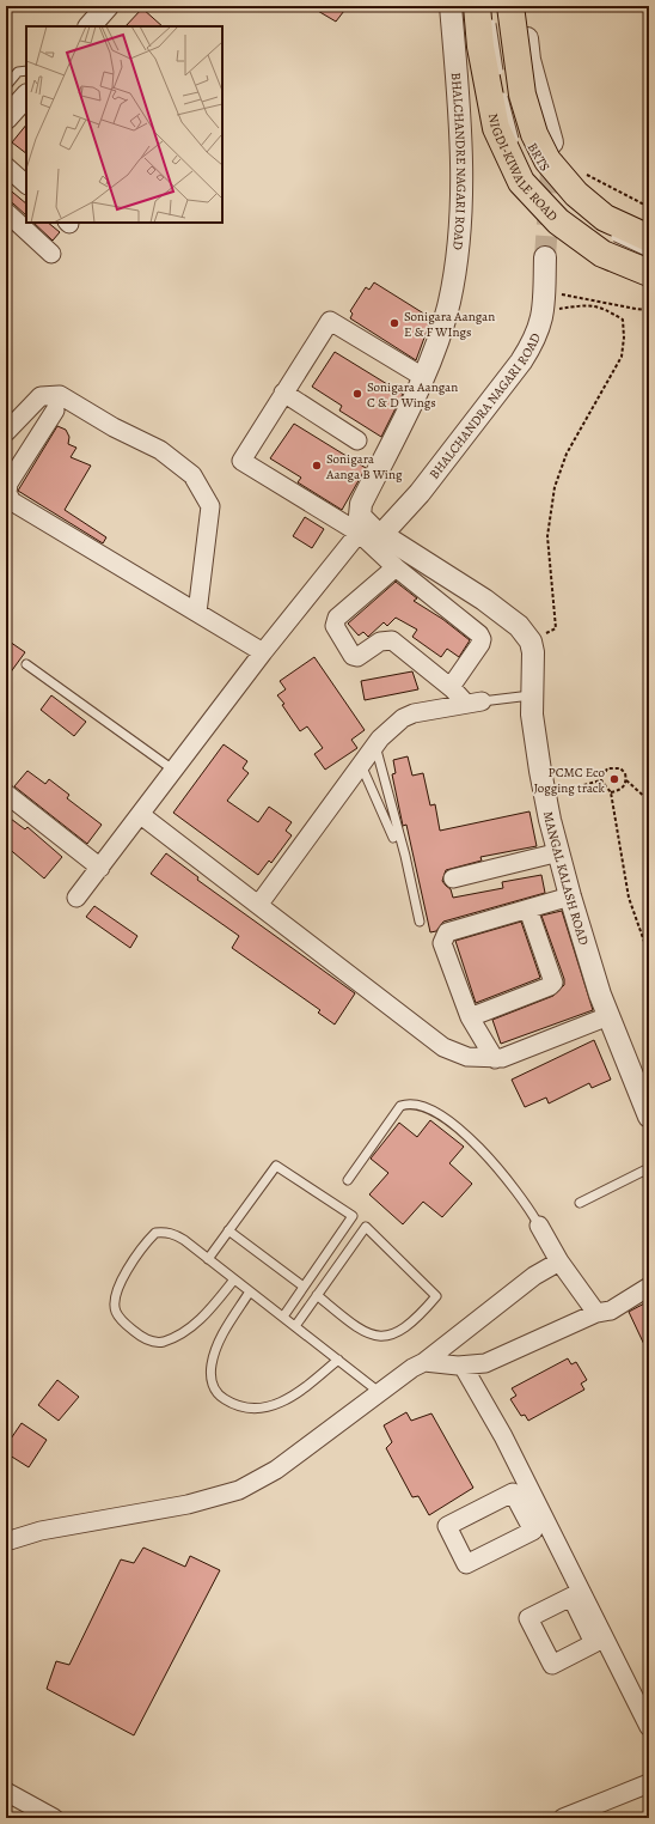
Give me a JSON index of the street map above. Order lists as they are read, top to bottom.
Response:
{
  "streets": {
    "main road": ["NIGDI-KIWALE ROAD"],
    "street": ["BHALCHANDRE NAGARI ROAD", "BHALCHANDRA NAGARI ROAD", "MANGAL KALASH ROAD"],
    "lane": ["BRTS"]
  },
  "crossings": [
    ["BRTS", "NIGDI-KIWALE ROAD"],
    ["BHALCHANDRE NAGARI ROAD", "BHALCHANDRA NAGARI ROAD"]
  ],
  "places": [
    "Sonigara Aangan E & F WIngs",
    "Sonigara Aangan C & D Wings",
    "Sonigara Aanga B Wing",
    "PCMC Eco Jogging track"
  ]
}
